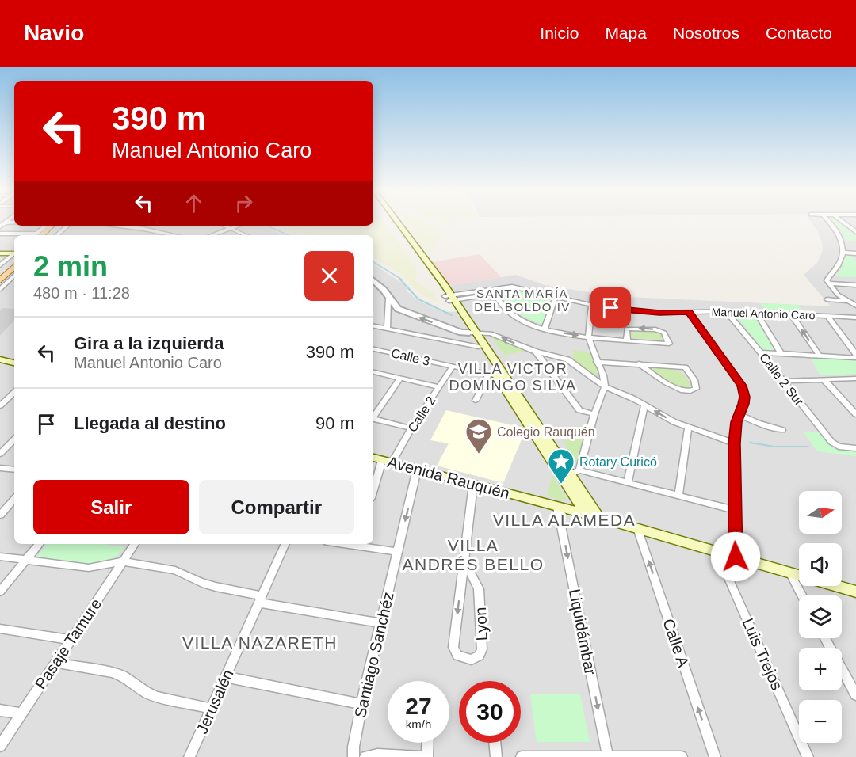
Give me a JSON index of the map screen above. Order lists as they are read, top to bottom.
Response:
{
  "streets": {
    "main road": ["Avenida Rauquén"],
    "street": [
      "Manuel Antonio Caro",
      "Calle 3",
      "Calle 2 Sur",
      "Calle 2",
      "Lyon",
      "Liquidámbar",
      "Calle A",
      "Pasaje Tamure",
      "Luis Trejos",
      "Santiago Sanchéz",
      "Jerusalén"
    ]
  },
  "crossings": [
    ["Manuel Antonio Caro", "Calle 2 Sur"],
    ["Calle 3", "Calle 2"],
    ["Calle 2", "Avenida Rauquén"],
    ["Avenida Rauquén", "Lyon"],
    ["Avenida Rauquén", "Liquidámbar"],
    ["Avenida Rauquén", "Calle A"],
    ["Avenida Rauquén", "Luis Trejos"],
    ["Avenida Rauquén", "Santiago Sanchéz"]
  ],
  "one_way": ["Liquidámbar", "Calle A"],
  "districts": [
    "SANTA MARÍA DEL BOLDO IV",
    "VILLA VICTOR DOMINGO SILVA",
    "VILLA ALAMEDA",
    "VILLA ANDRÉS BELLO",
    "VILLA NAZARETH"
  ],
  "places": {
    "school or university": ["Colegio Rauquén"],
    "place": ["Rotary Curicó"]
  },
  "north": "right",
  "page": {
    "header": "Navio",
    "nav": [
      "Inicio",
      "Mapa",
      "Nosotros",
      "Contacto"
    ],
    "turn": ["390 m", "Manuel Antonio Caro"],
    "heading": ["2 min", "480 m · 11:28"],
    "list": [
      {
        "name": "Gira a la izquierda",
        "note": "Manuel Antonio Caro",
        "value": "390 m"
      },
      {
        "name": "Llegada al destino",
        "value": "90 m"
      }
    ],
    "buttons": ["Salir", "Compartir"],
    "map_buttons": ["+", "−"],
    "speed": "27 km/h",
    "limit": "30"
  }
}
